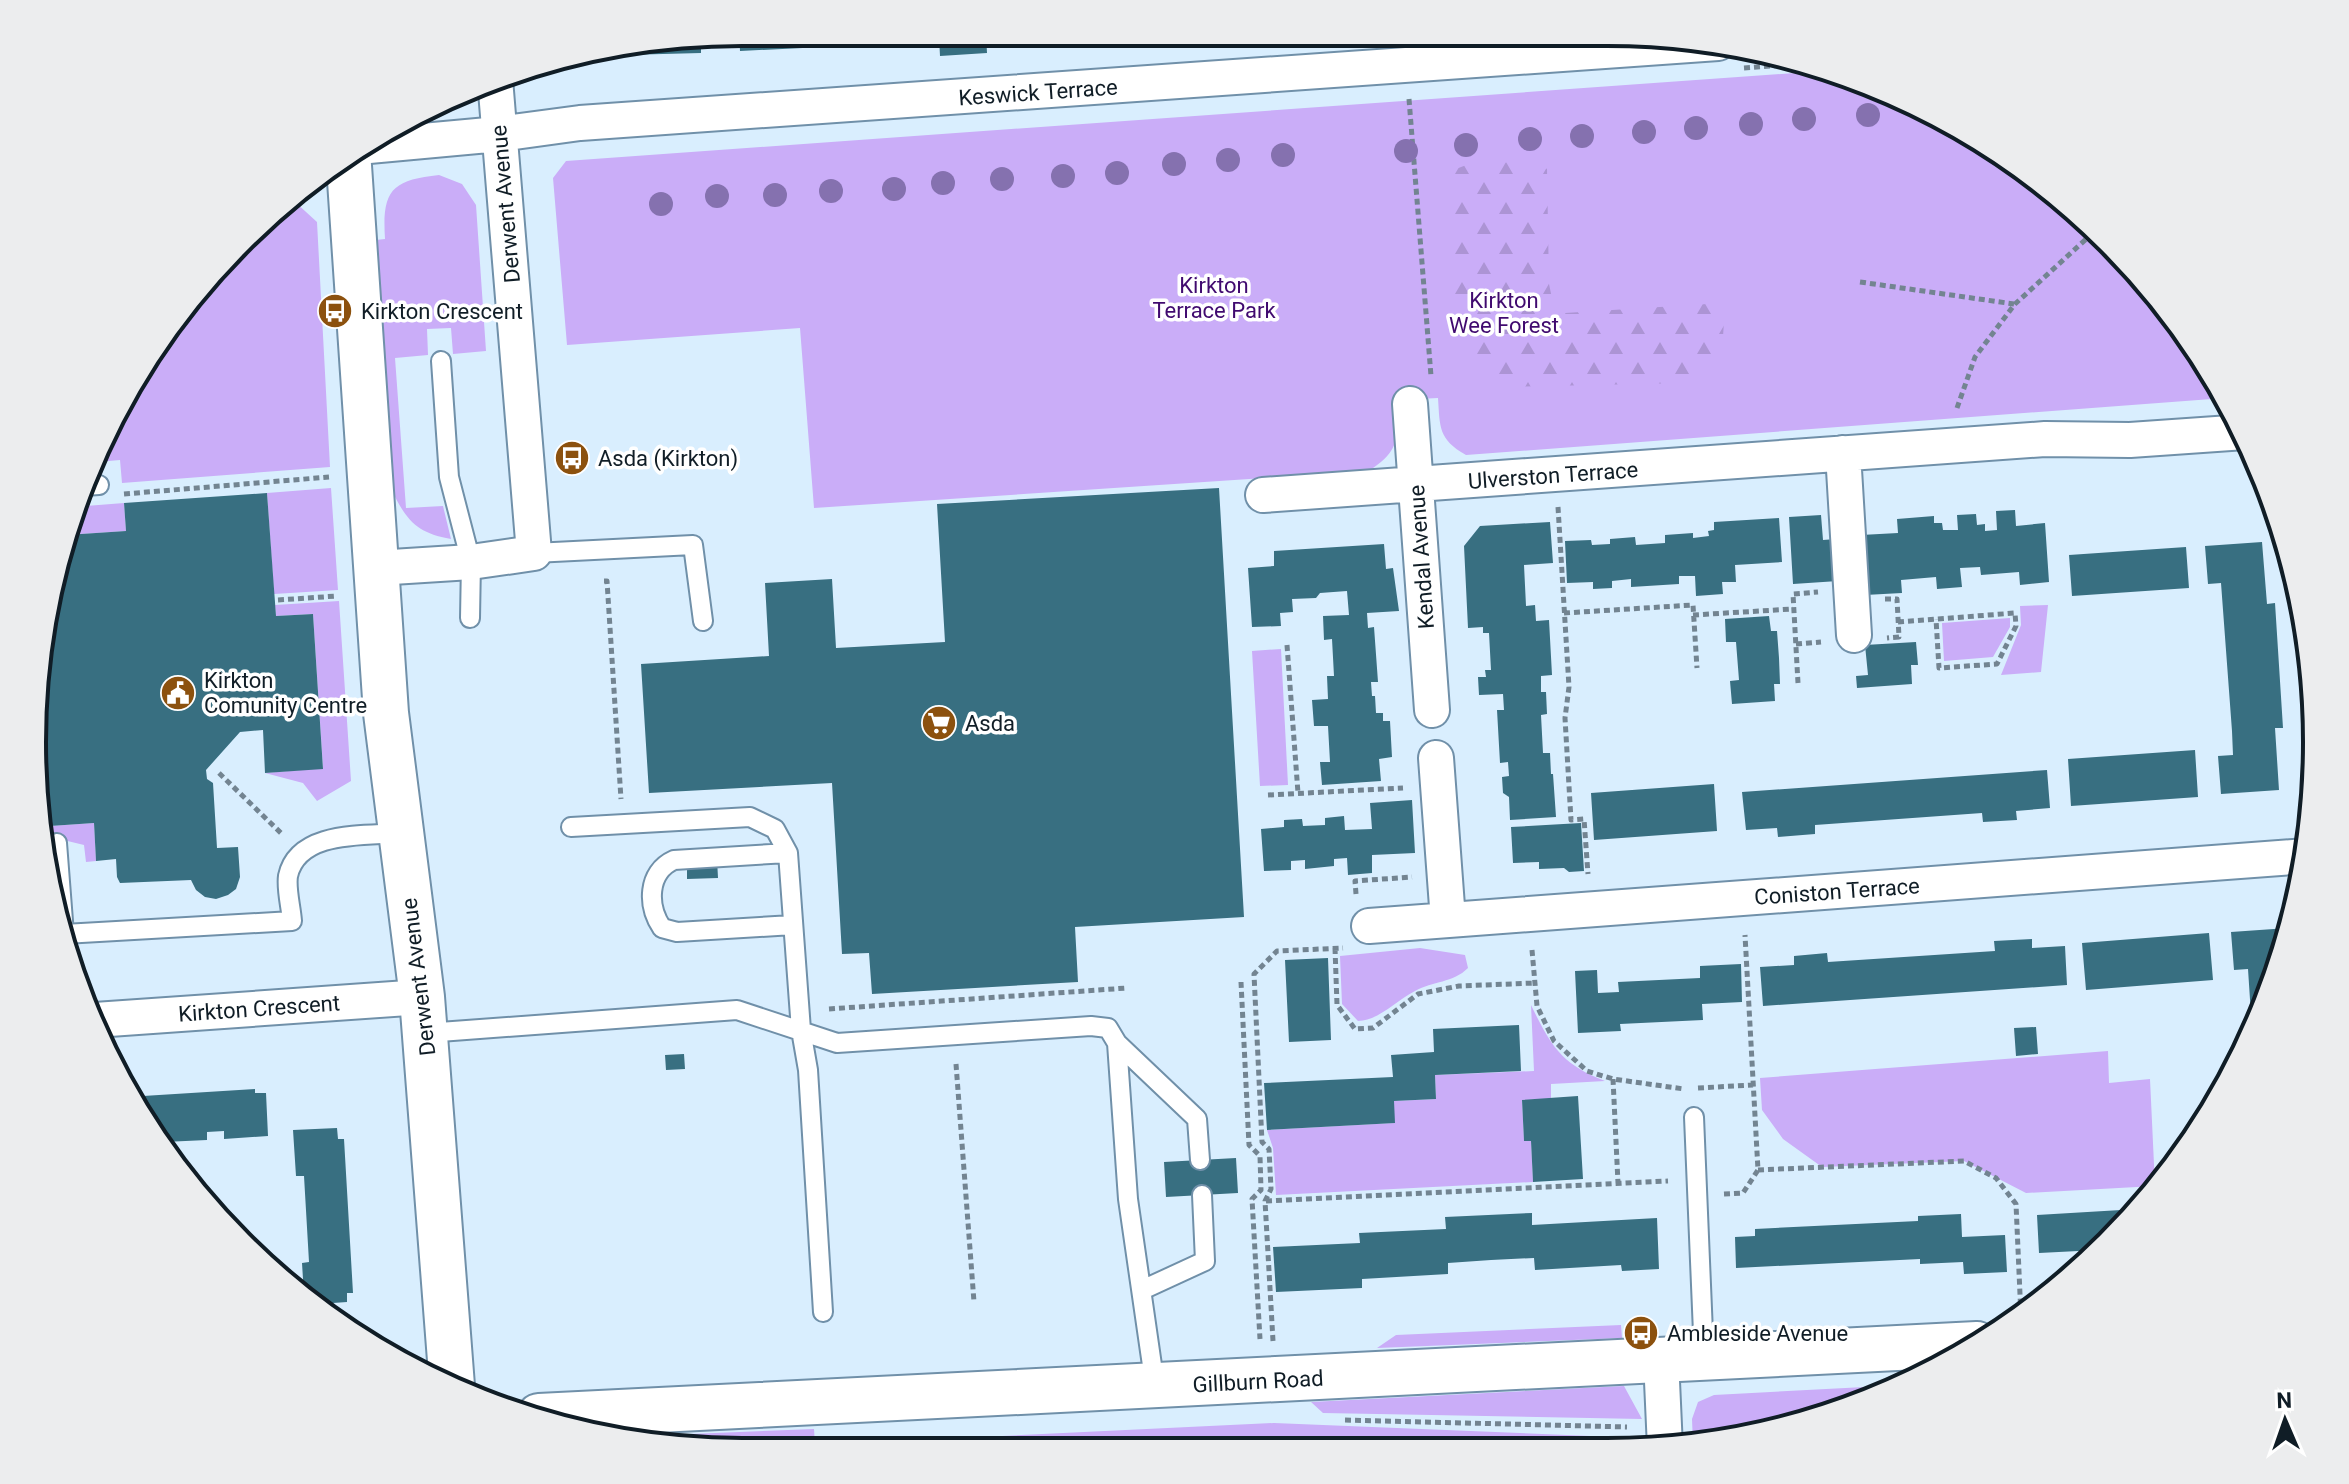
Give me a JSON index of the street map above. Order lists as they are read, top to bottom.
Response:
{
  "streets": {
    "street": [
      "Keswick Terrace",
      "Derwent Avenue",
      "Ulverston Terrace",
      "Kendal Avenue",
      "Coniston Terrace",
      "Kirkton Crescent",
      "Gillburn Road"
    ]
  },
  "crossings": [
    ["Keswick Terrace", "Derwent Avenue"],
    ["Derwent Avenue", "Kirkton Crescent"],
    ["Ulverston Terrace", "Kendal Avenue"]
  ],
  "parks": ["Kirkton Terrace Park", "Kirkton Wee Forest"],
  "places": {
    "bus stop": ["Kirkton Crescent", "Asda (Kirkton)", "Ambleside Avenue"],
    "public building": ["Kirkton Comunity Centre"],
    "supermarket": ["Asda"]
  },
  "north": "top"
}
